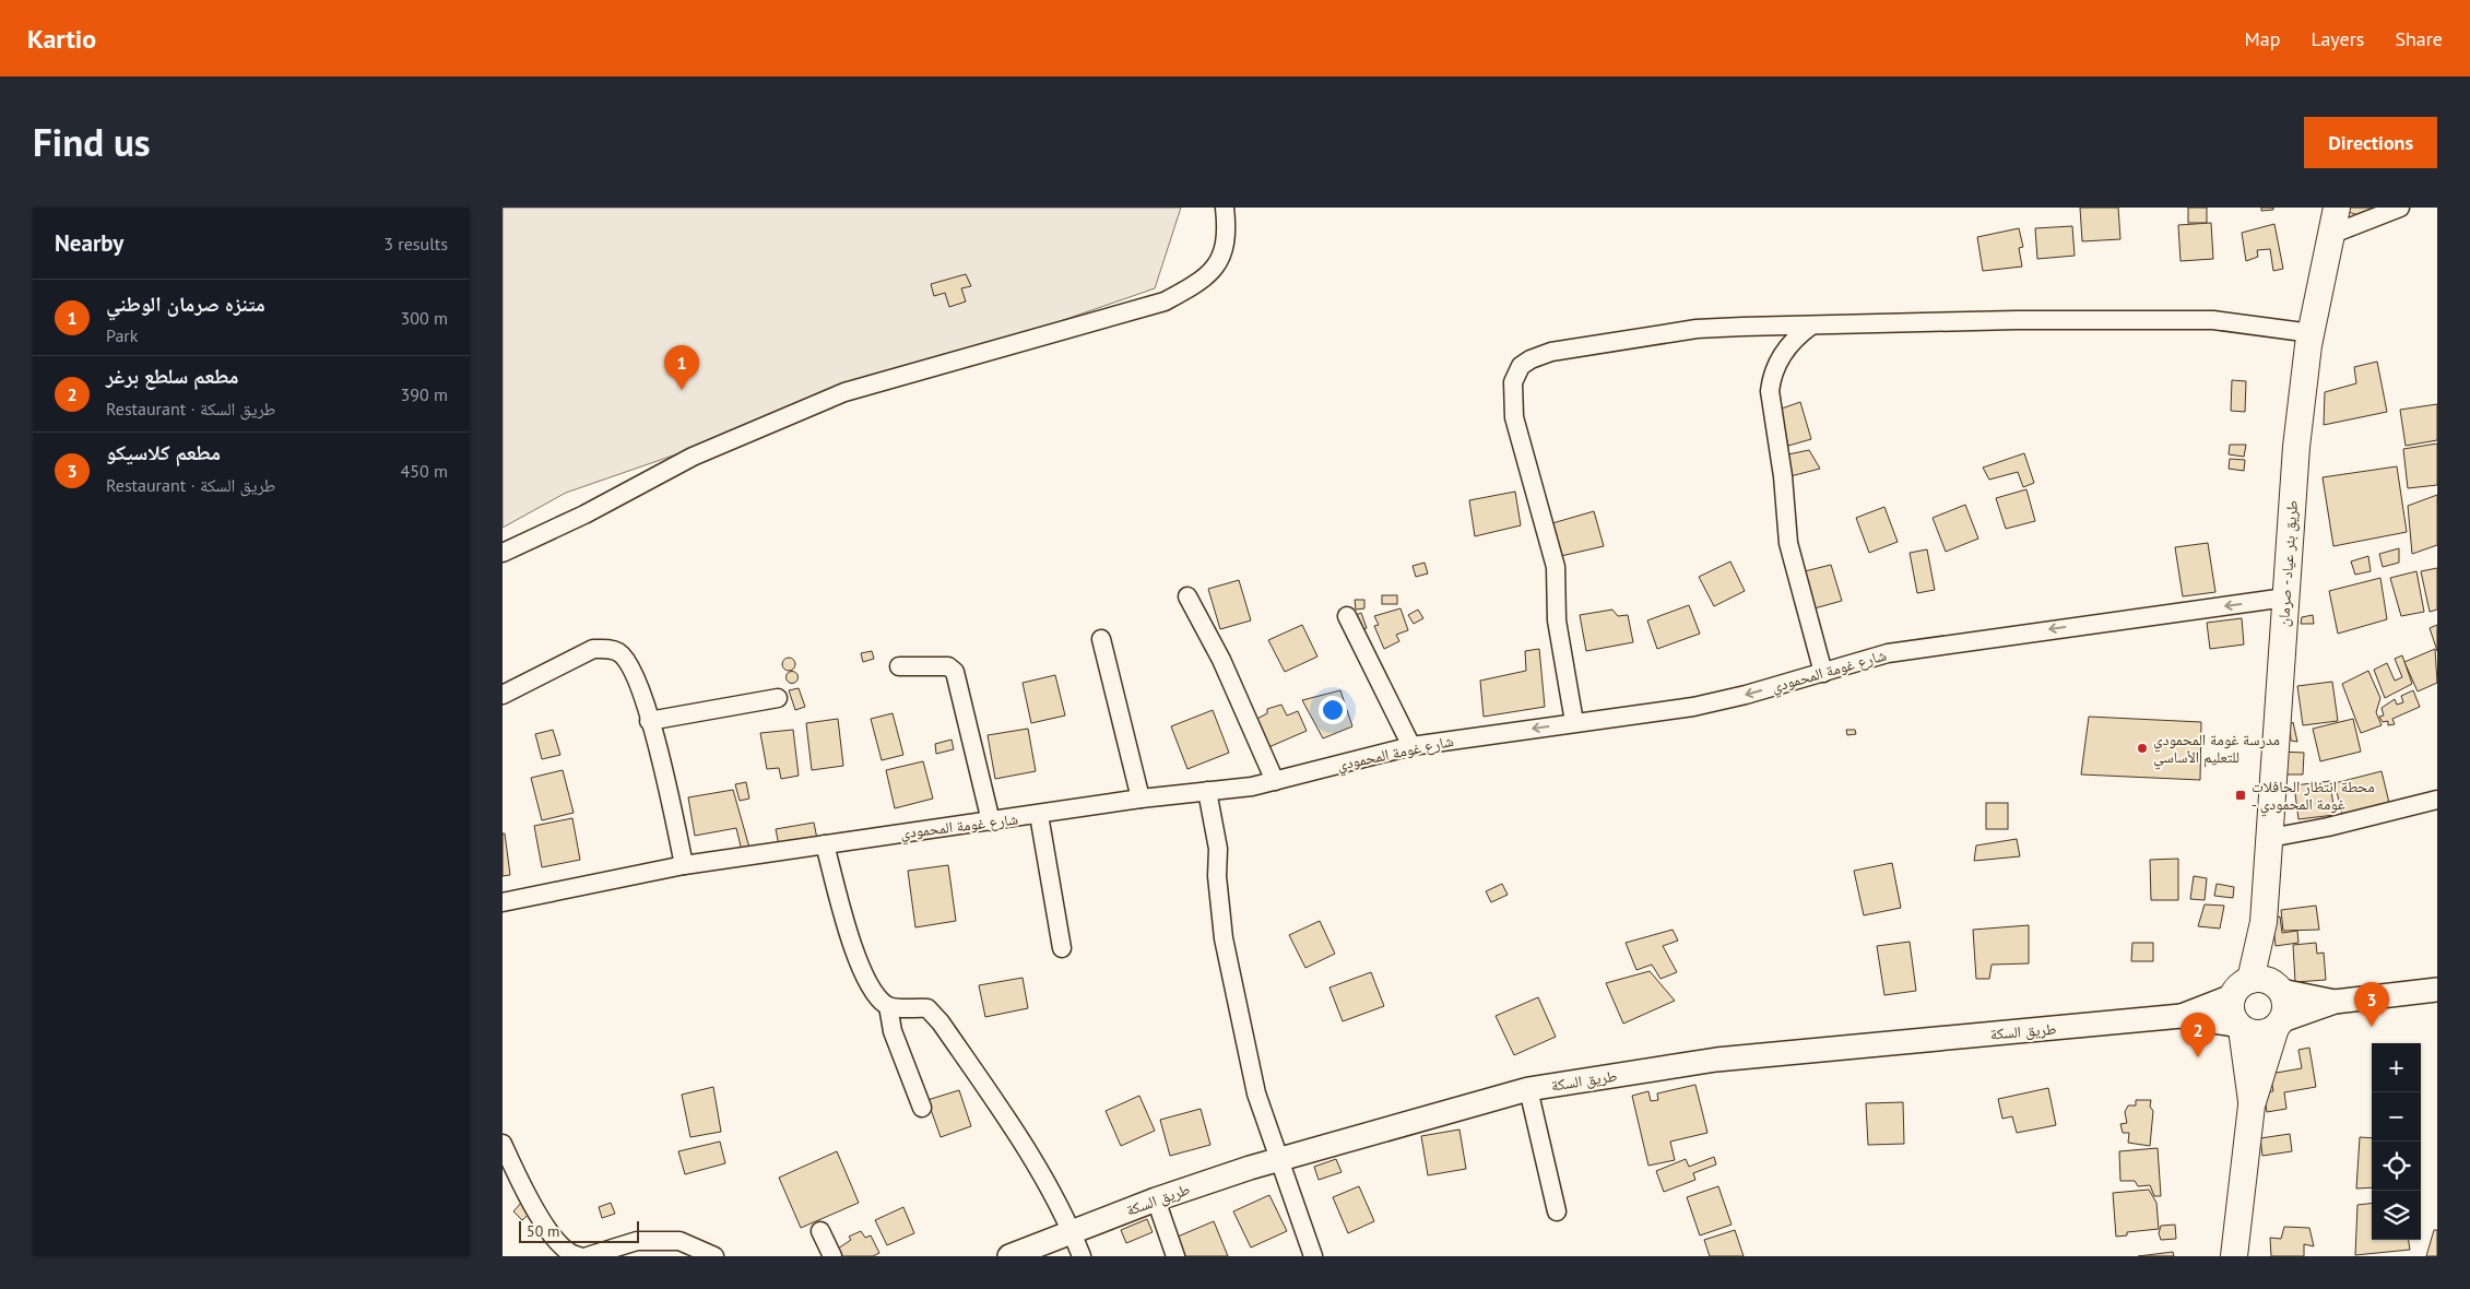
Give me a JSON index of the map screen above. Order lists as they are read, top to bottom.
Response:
{
  "streets": {
    "highway": ["طريق بئر عياد - صرمان"],
    "main road": ["طريق السكة"],
    "street": ["شارع غومة المحمودي"]
  },
  "crossings": [
    ["طريق بئر عياد - صرمان", "شارع غومة المحمودي"],
    ["طريق بئر عياد - صرمان", "طريق السكة"]
  ],
  "one_way": ["شارع غومة المحمودي"],
  "places": {
    "other": ["مدرسة غومة المحمودي للتعليم الأساسي"],
    "transit": ["محطة انتظار الحافلات - غومة المحمودي"]
  },
  "scale_bar": "50 m",
  "page": {
    "header": "Kartio",
    "nav": ["Map", "Layers", "Share"],
    "title": "Find us",
    "buttons": "Directions",
    "heading": ["Nearby", "3 results"],
    "list": [
      {
        "mark": "1",
        "name": "متنزه صرمان الوطني",
        "note": "Park",
        "value": "300 m"
      },
      {
        "mark": "2",
        "name": "مطعم سلطع برغر",
        "note": "Restaurant · طريق السكة",
        "value": "390 m"
      },
      {
        "mark": "3",
        "name": "مطعم كلاسيكو",
        "note": "Restaurant · طريق السكة",
        "value": "450 m"
      }
    ],
    "pins": ["1", "3", "2"],
    "map_buttons": ["+", "−"],
    "scale": "50 m"
  }
}
